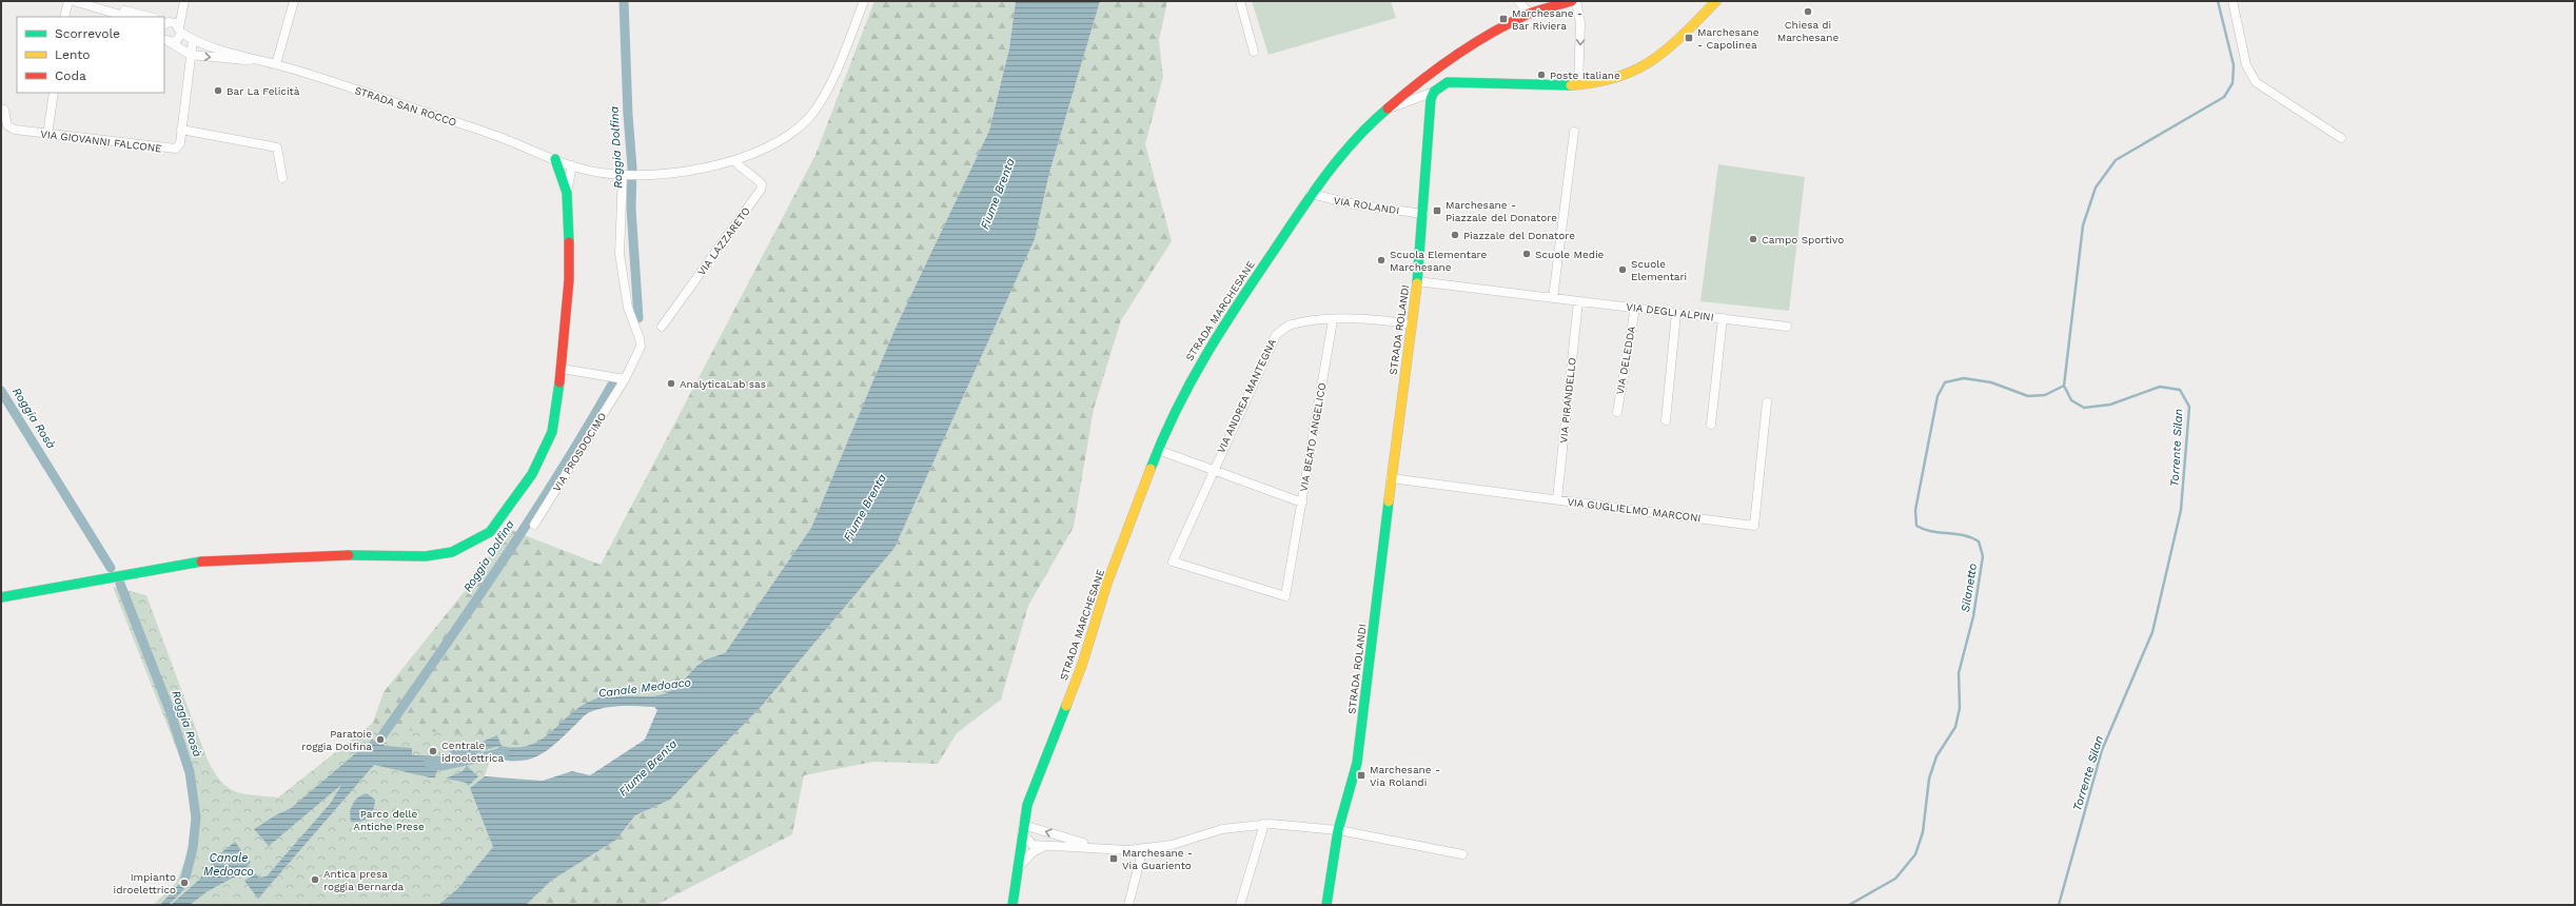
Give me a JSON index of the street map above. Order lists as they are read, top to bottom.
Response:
{
  "streets": {
    "street": [
      "STRADA SAN ROCCO",
      "VIA GIOVANNI FALCONE",
      "VIA ROLANDI",
      "VIA LAZZARETO",
      "STRADA MARCHESANE",
      "VIA DEGLI ALPINI",
      "STRADA ROLANDI",
      "VIA DELEDDA",
      "VIA ANDREA MANTEGNA",
      "VIA PIRANDELLO",
      "VIA BEATO ANGELICO",
      "VIA PROSDOCIMO",
      "VIA GUGLIELMO MARCONI"
    ]
  },
  "crossings": [
    ["STRADA SAN ROCCO", "VIA GIOVANNI FALCONE"],
    ["STRADA SAN ROCCO", "VIA LAZZARETO"],
    ["STRADA SAN ROCCO", "VIA PROSDOCIMO"],
    ["VIA ROLANDI", "STRADA MARCHESANE"],
    ["VIA ROLANDI", "STRADA ROLANDI"],
    ["STRADA MARCHESANE", "VIA BEATO ANGELICO"],
    ["VIA DEGLI ALPINI", "STRADA ROLANDI"],
    ["VIA DEGLI ALPINI", "VIA DELEDDA"],
    ["VIA DEGLI ALPINI", "VIA PIRANDELLO"],
    ["STRADA ROLANDI", "VIA ANDREA MANTEGNA"],
    ["STRADA ROLANDI", "VIA GUGLIELMO MARCONI"],
    ["VIA ANDREA MANTEGNA", "VIA BEATO ANGELICO"],
    ["VIA PIRANDELLO", "VIA GUGLIELMO MARCONI"]
  ],
  "water": [
    "Roggia Dolfina",
    "Fiume Brenta",
    "Roggia Rosà",
    "Torrente Silan",
    "Silanetto",
    "Canale Medoaco"
  ],
  "parks": ["Parco delle Antiche Prese"],
  "places": {
    "other": [
      "Chiesa di Marchesane",
      "Poste Italiane",
      "Bar La Felicità",
      "Piazzale del Donatore",
      "Campo Sportivo",
      "Scuole Medie",
      "Scuola Elementare Marchesane",
      "Scuole Elementari",
      "AnalyticaLab sas",
      "Paratoie roggia Dolfina",
      "Centrale idroelettrica",
      "Antica presa roggia Bernarda",
      "Impianto idroelettrico"
    ],
    "transit": [
      "Marchesane - Bar Riviera",
      "Marchesane - Capolinea",
      "Marchesane - Piazzale del Donatore",
      "Marchesane - Via Rolandi",
      "Marchesane - Via Guariento"
    ]
  },
  "legend": ["Scorrevole", "Lento", "Coda"]
}
